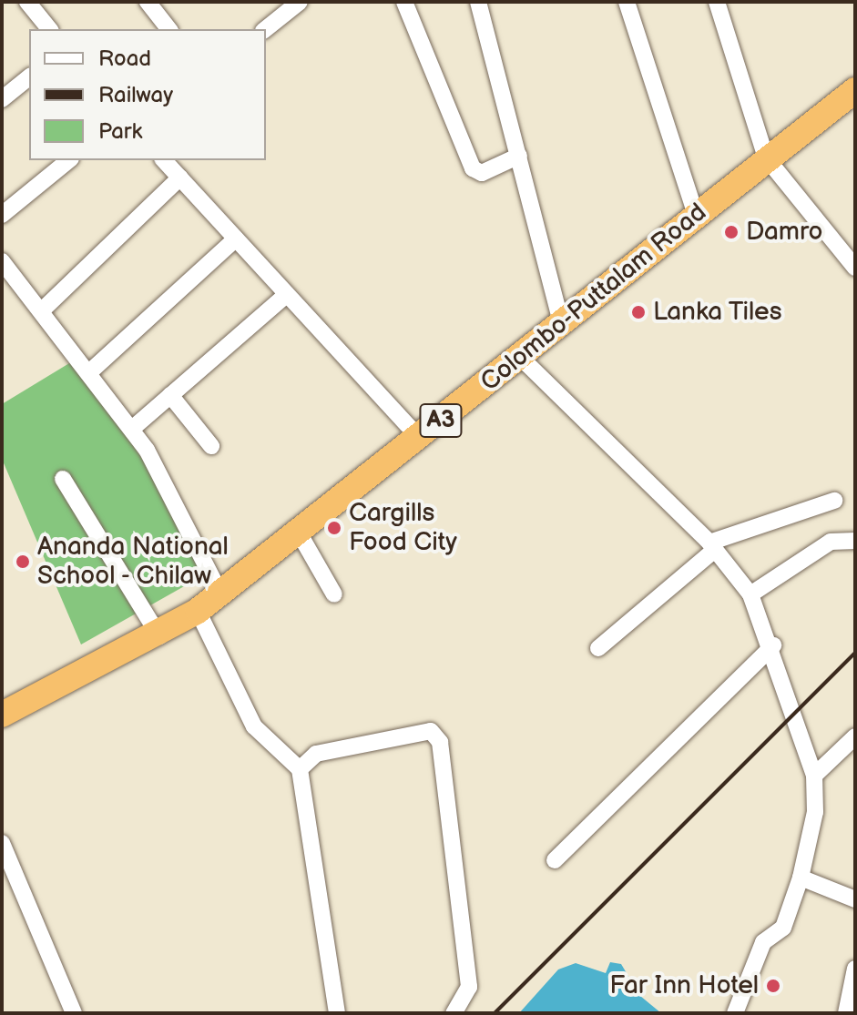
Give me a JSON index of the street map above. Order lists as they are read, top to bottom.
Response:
{
  "streets": {
    "highway": ["Colombo-Puttalam Road", "A3"]
  },
  "places": [
    "Damro",
    "Lanka Tiles",
    "Cargills Food City",
    "Ananda National School - Chilaw",
    "Far Inn Hotel"
  ],
  "legend": ["Road", "Railway", "Park"]
}
